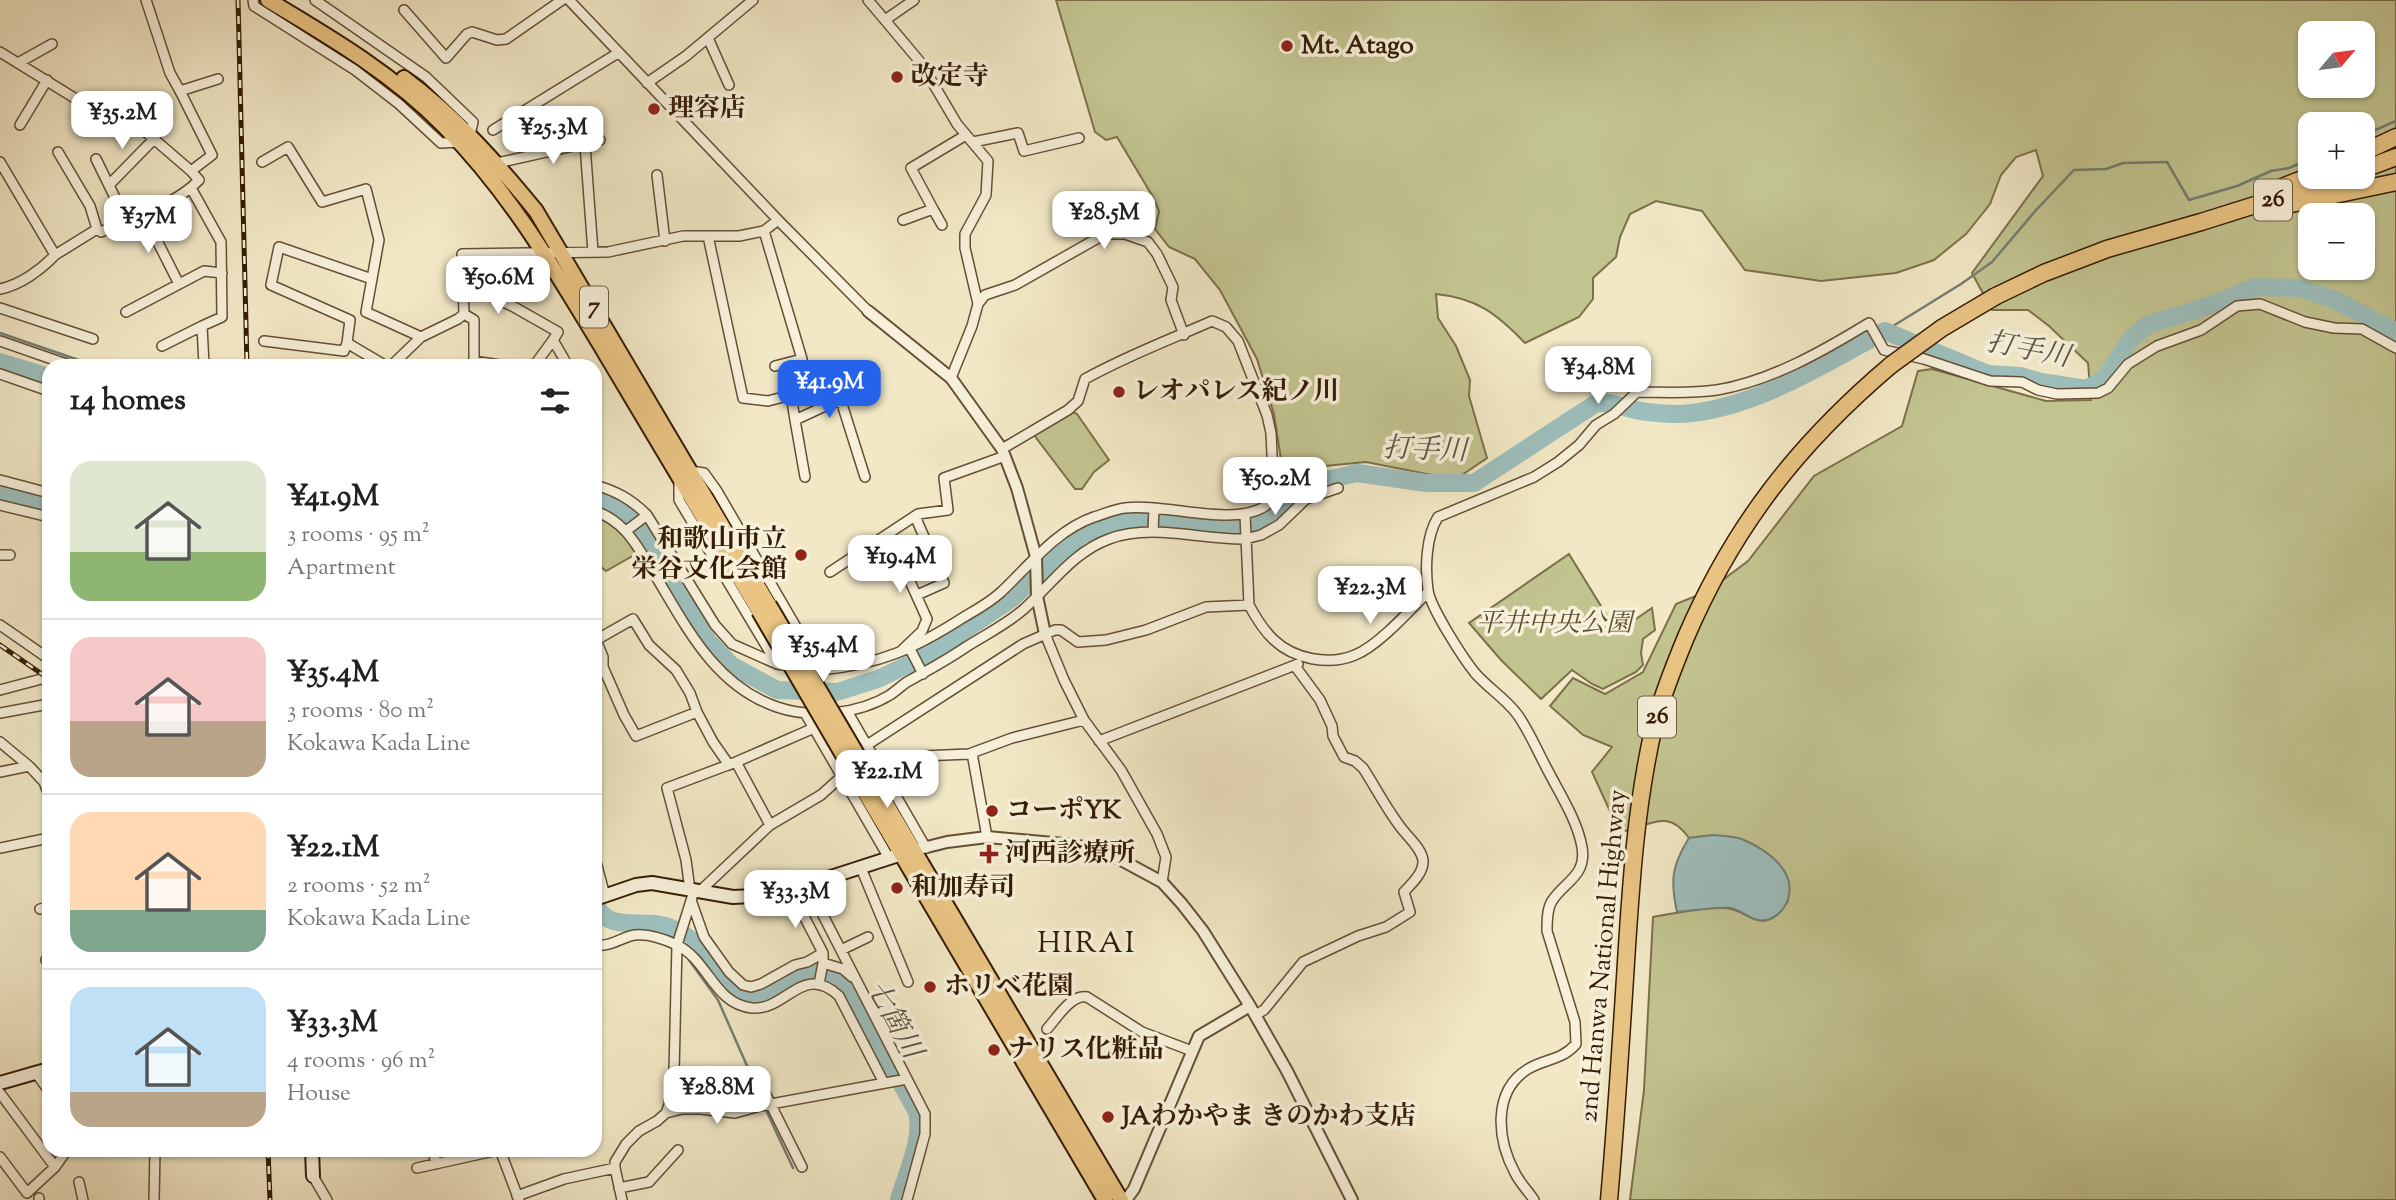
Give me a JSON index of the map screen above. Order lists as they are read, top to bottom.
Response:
{
  "streets": {
    "highway": ["26", "2nd Hanwa National Highway"],
    "main road": ["7"]
  },
  "districts": ["HIRAI"],
  "water": ["打手川", "七箇川"],
  "parks": ["平井中央公園"],
  "places": {
    "other": [
      "Mt. Atago",
      "改定寺",
      "理容店",
      "レオパレス紀ノ川",
      "和歌山市立 栄谷文化会館",
      "コーポYK",
      "和加寿司",
      "ホリベ花園",
      "ナリス化粧品",
      "JAわかやま きのかわ支店"
    ],
    "health": ["河西診療所"]
  },
  "north": "top right",
  "page": {
    "map_buttons": ["+", "−"],
    "price": [
      "¥35.2M",
      "¥25.3M",
      "¥28.5M",
      "¥37M",
      "¥50.6M",
      "¥34.8M",
      "¥41.9M",
      "¥50.2M",
      "¥19.4M",
      "¥22.3M",
      "¥35.4M",
      "¥22.1M",
      "¥33.3M",
      "¥28.8M"
    ],
    "heading": "14 homes",
    "list": [
      {
        "name": "¥41.9M",
        "note": "3 rooms · 95 m² · Apartment"
      },
      {
        "name": "¥35.4M",
        "note": "3 rooms · 80 m² · Kokawa Kada Line"
      },
      {
        "name": "¥22.1M",
        "note": "2 rooms · 52 m² · Kokawa Kada Line"
      },
      {
        "name": "¥33.3M",
        "note": "4 rooms · 96 m² · House"
      }
    ]
  }
}
